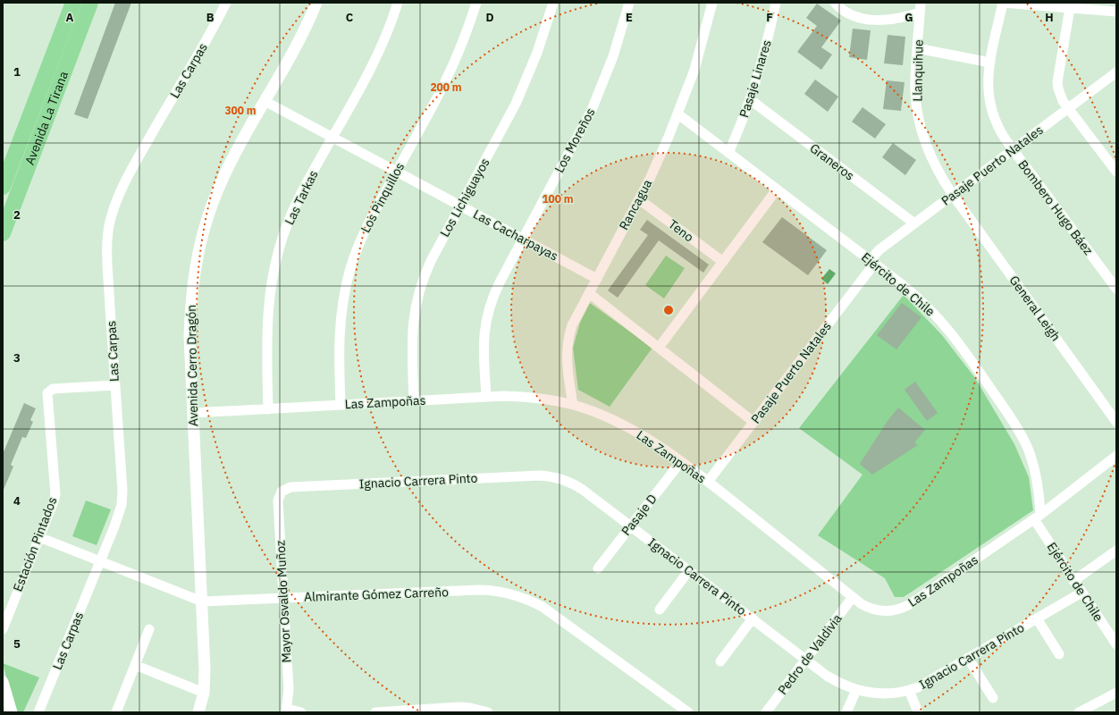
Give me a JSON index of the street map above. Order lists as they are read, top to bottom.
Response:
{
  "streets": {
    "highway": ["Avenida La Tirana"],
    "street": [
      "Las Carpas",
      "Llanquihue",
      "Pasaje Linares",
      "Los Moreños",
      "Graneros",
      "Pasaje Puerto Natales",
      "Las Tarkas",
      "Los Pinquillos",
      "Los Lichiguayos",
      "Rancagua",
      "Bombero Hugo Báez",
      "Teno",
      "Las Cacharpayas",
      "Ejército de Chile",
      "General Leigh",
      "Avenida Cerro Dragón",
      "Las Zampoñas",
      "Ignacio Carrera Pinto",
      "Pasaje D",
      "Estación Pintados",
      "Almirante Gómez Carreño",
      "Mayor Osvaldo Muñoz",
      "Pedro de Valdivia"
    ]
  },
  "crossings": [
    ["Las Carpas", "Estación Pintados"],
    ["Las Carpas", "Almirante Gómez Carreño"],
    ["Llanquihue", "Pasaje Puerto Natales"],
    ["Llanquihue", "General Leigh"],
    ["Pasaje Linares", "Graneros"],
    ["Pasaje Linares", "Ejército de Chile"],
    ["Los Moreños", "Las Cacharpayas"],
    ["Los Moreños", "Las Zampoñas"],
    ["Graneros", "Pasaje Puerto Natales"],
    ["Pasaje Puerto Natales", "Bombero Hugo Báez"],
    ["Pasaje Puerto Natales", "Ejército de Chile"],
    ["Pasaje Puerto Natales", "General Leigh"],
    ["Pasaje Puerto Natales", "Las Zampoñas"],
    ["Las Tarkas", "Las Cacharpayas"],
    ["Las Tarkas", "Las Zampoñas"],
    ["Los Pinquillos", "Las Cacharpayas"],
    ["Los Pinquillos", "Las Zampoñas"],
    ["Los Lichiguayos", "Las Cacharpayas"],
    ["Los Lichiguayos", "Las Zampoñas"],
    ["Rancagua", "Teno"],
    ["Rancagua", "Las Cacharpayas"],
    ["Rancagua", "Ejército de Chile"],
    ["Rancagua", "Las Zampoñas"],
    ["Las Cacharpayas", "Avenida Cerro Dragón"],
    ["Ejército de Chile", "Las Zampoñas"],
    ["Ejército de Chile", "Ignacio Carrera Pinto"],
    ["Avenida Cerro Dragón", "Las Zampoñas"],
    ["Avenida Cerro Dragón", "Almirante Gómez Carreño"],
    ["Las Zampoñas", "Pasaje D"],
    ["Las Zampoñas", "Pedro de Valdivia"],
    ["Ignacio Carrera Pinto", "Pasaje D"],
    ["Ignacio Carrera Pinto", "Mayor Osvaldo Muñoz"],
    ["Ignacio Carrera Pinto", "Pedro de Valdivia"],
    ["Estación Pintados", "Almirante Gómez Carreño"],
    ["Almirante Gómez Carreño", "Mayor Osvaldo Muñoz"]
  ],
  "grid": {
    "columns": [
      "A",
      "B",
      "C",
      "D",
      "E",
      "F",
      "G",
      "H"
    ],
    "rows": [
      "1",
      "2",
      "3",
      "4",
      "5"
    ]
  },
  "rings": ["200 m", "300 m", "100 m"]
}
